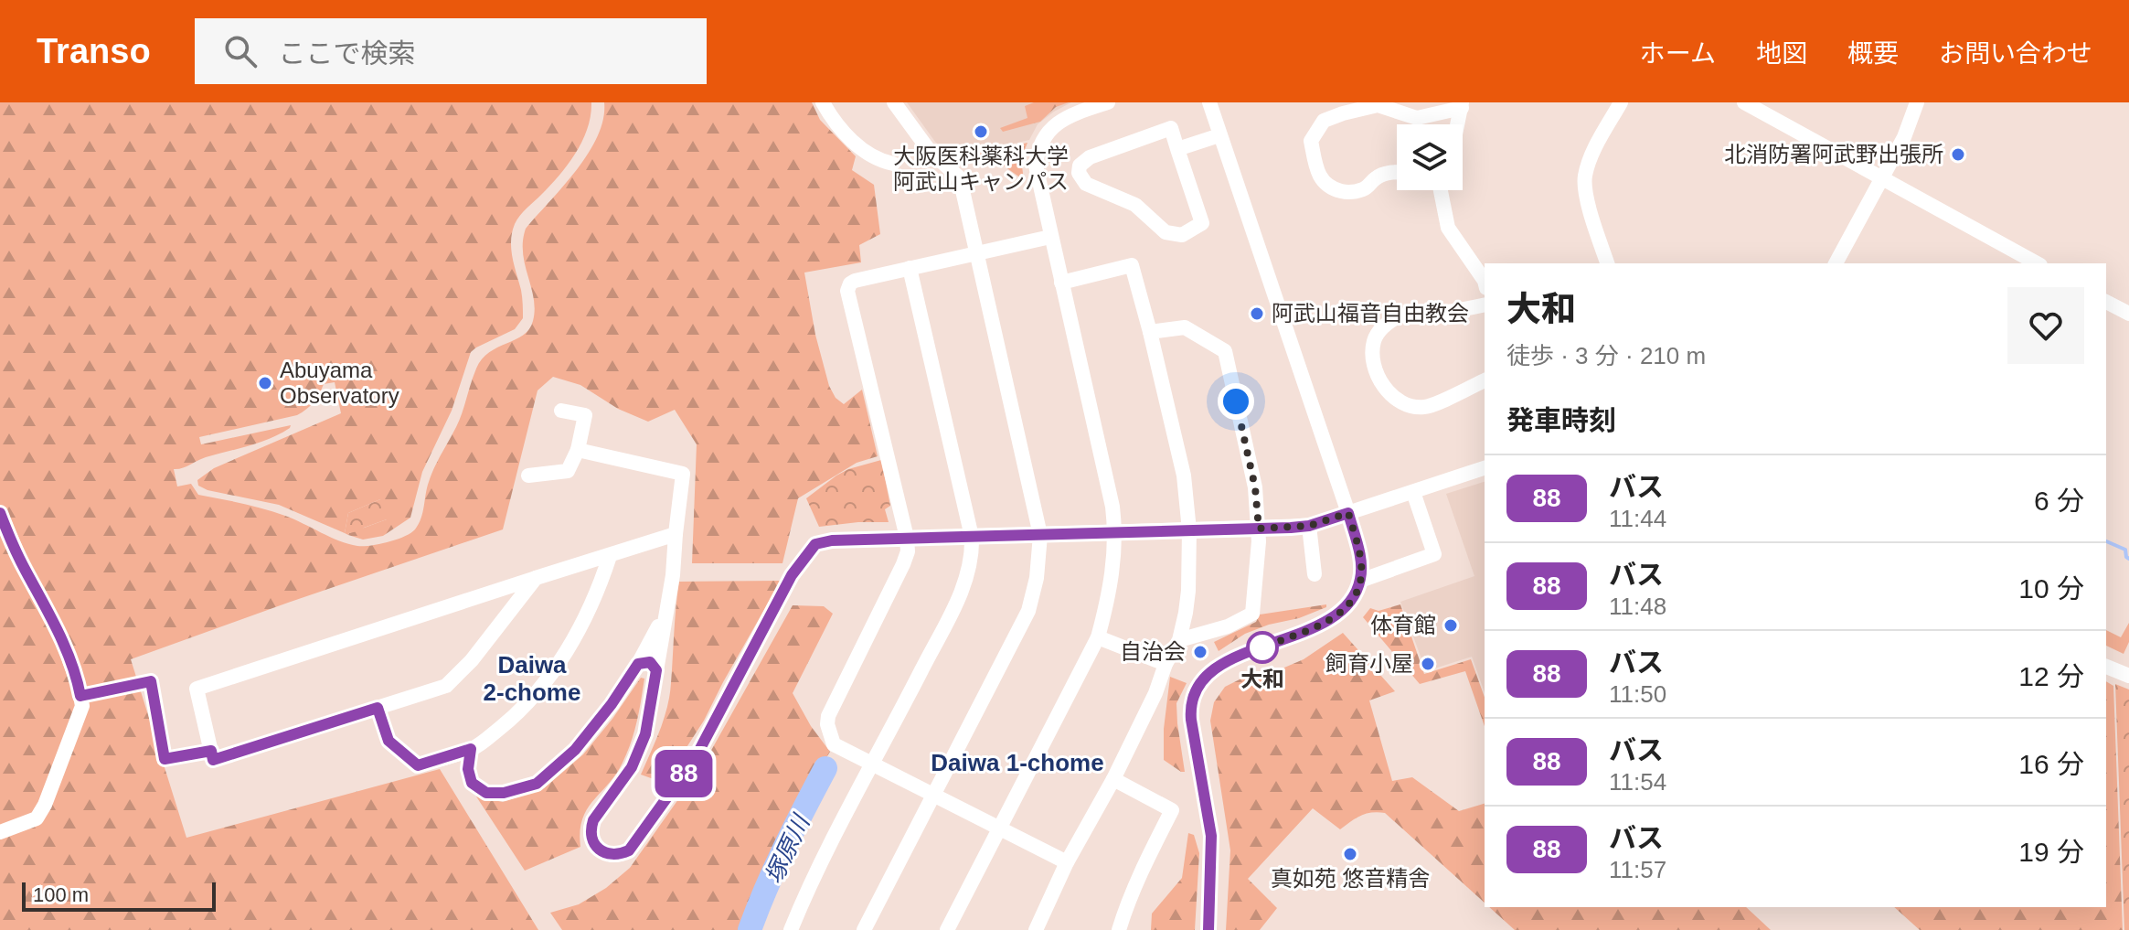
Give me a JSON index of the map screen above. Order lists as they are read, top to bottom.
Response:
{
  "districts": ["Daiwa 2-chome", "Daiwa 1-chome"],
  "water": ["塚原川"],
  "places": [
    "大阪医科薬科大学 阿武山キャンパス",
    "北消防署阿武野出張所",
    "阿武山福音自由教会",
    "Abuyama Observatory",
    "体育館",
    "大和",
    "自治会",
    "飼育小屋",
    "真如苑 悠音精舎"
  ],
  "lines": ["bus line 88"],
  "scale_bar": "100 m",
  "page": {
    "header": "Transo",
    "search": "ここで検索",
    "nav": [
      "ホーム",
      "地図",
      "概要",
      "お問い合わせ"
    ],
    "on_map": "88",
    "heading": [
      ["大和", "徒歩 · 3 分 · 210 m"],
      "発車時刻"
    ],
    "list": [
      {
        "mark": "88",
        "name": "バス",
        "note": "11:44",
        "value": "6 分"
      },
      {
        "mark": "88",
        "name": "バス",
        "note": "11:48",
        "value": "10 分"
      },
      {
        "mark": "88",
        "name": "バス",
        "note": "11:50",
        "value": "12 分"
      },
      {
        "mark": "88",
        "name": "バス",
        "note": "11:54",
        "value": "16 分"
      },
      {
        "mark": "88",
        "name": "バス",
        "note": "11:57",
        "value": "19 分"
      }
    ],
    "scale": "100 m"
  }
}
